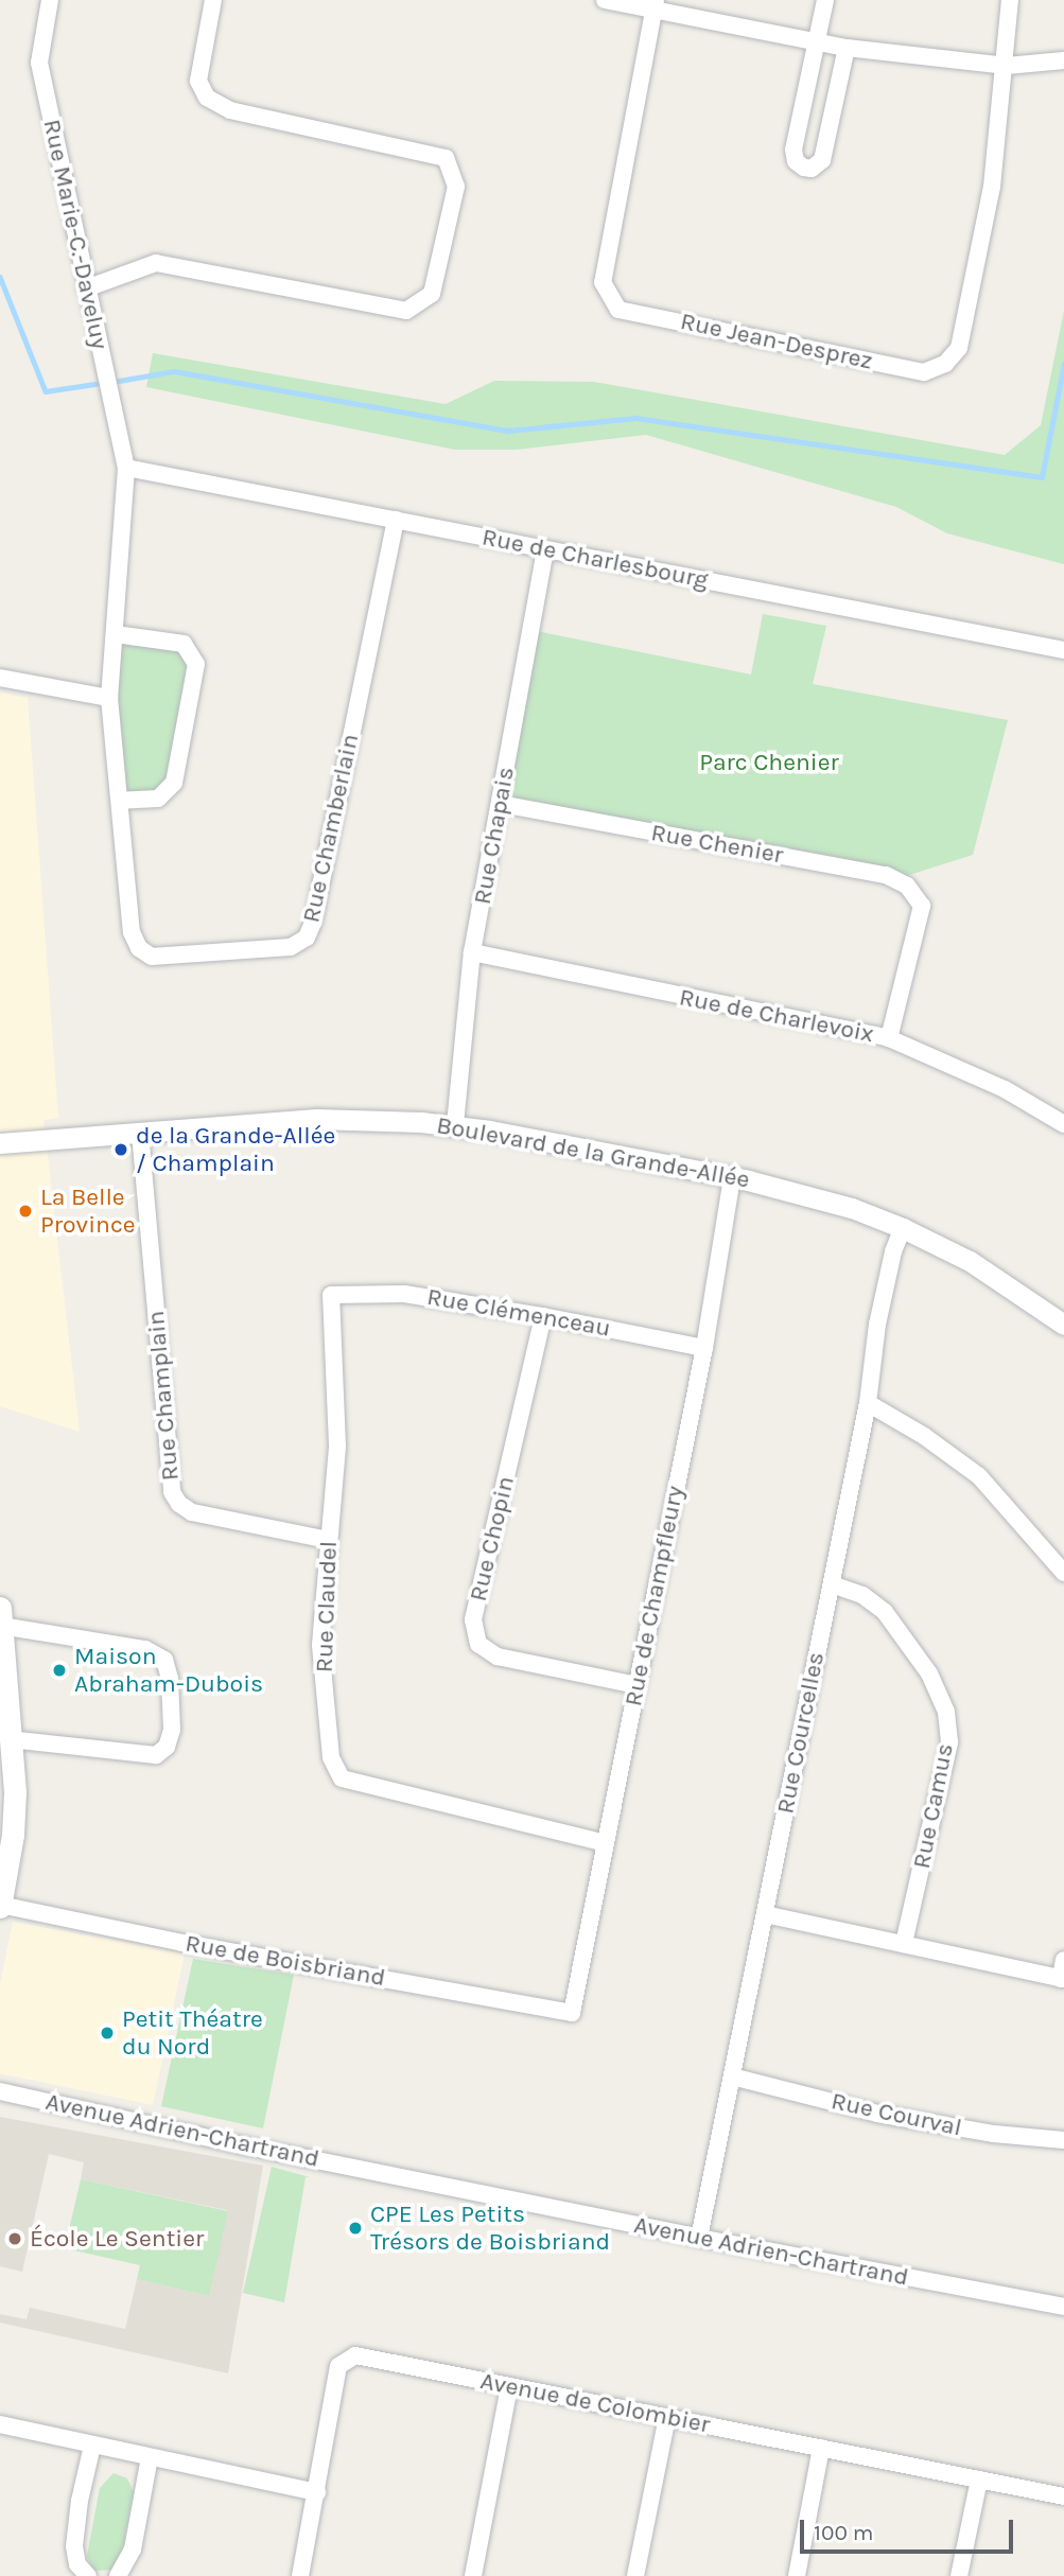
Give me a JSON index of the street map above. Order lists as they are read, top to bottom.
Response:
{
  "streets": {
    "street": [
      "Rue Marie-C.-Daveluy",
      "Rue Jean-Desprez",
      "Rue de Charlesbourg",
      "Rue Chamberlain",
      "Rue Chapais",
      "Rue Chenier",
      "Rue de Charlevoix",
      "Boulevard de la Grande-Allée",
      "Rue Clémenceau",
      "Rue Champlain",
      "Rue Chopin",
      "Rue de Champfleury",
      "Rue Claudel",
      "Rue Courcelles",
      "Rue Camus",
      "Rue de Boisbriand",
      "Rue Courval",
      "Avenue Adrien-Chartrand",
      "Avenue de Colombier"
    ]
  },
  "crossings": [
    ["Rue Marie-C.-Daveluy", "Rue de Charlesbourg"],
    ["Rue Marie-C.-Daveluy", "Rue Chamberlain"],
    ["Rue de Charlesbourg", "Rue Chamberlain"],
    ["Rue de Charlesbourg", "Rue Chapais"],
    ["Rue Chapais", "Rue Chenier"],
    ["Rue Chapais", "Rue de Charlevoix"],
    ["Rue Chapais", "Boulevard de la Grande-Allée"],
    ["Rue Chenier", "Rue de Charlevoix"],
    ["Boulevard de la Grande-Allée", "Rue Champlain"],
    ["Boulevard de la Grande-Allée", "Rue de Champfleury"],
    ["Boulevard de la Grande-Allée", "Rue Courcelles"],
    ["Rue Clémenceau", "Rue Chopin"],
    ["Rue Clémenceau", "Rue de Champfleury"],
    ["Rue Clémenceau", "Rue Claudel"],
    ["Rue Champlain", "Rue Claudel"],
    ["Rue Chopin", "Rue de Champfleury"],
    ["Rue de Champfleury", "Rue Claudel"],
    ["Rue de Champfleury", "Rue de Boisbriand"],
    ["Rue Courcelles", "Rue Camus"],
    ["Rue Courcelles", "Rue Courval"],
    ["Rue Courcelles", "Avenue Adrien-Chartrand"]
  ],
  "parks": ["Parc Chenier"],
  "places": [
    "de la Grande-Allée / Champlain",
    "La Belle Province",
    "Maison Abraham-Dubois",
    "Petit Théatre du Nord",
    "CPE Les Petits Trésors de Boisbriand",
    "École Le Sentier"
  ],
  "scale_bar": "100 m"
}
